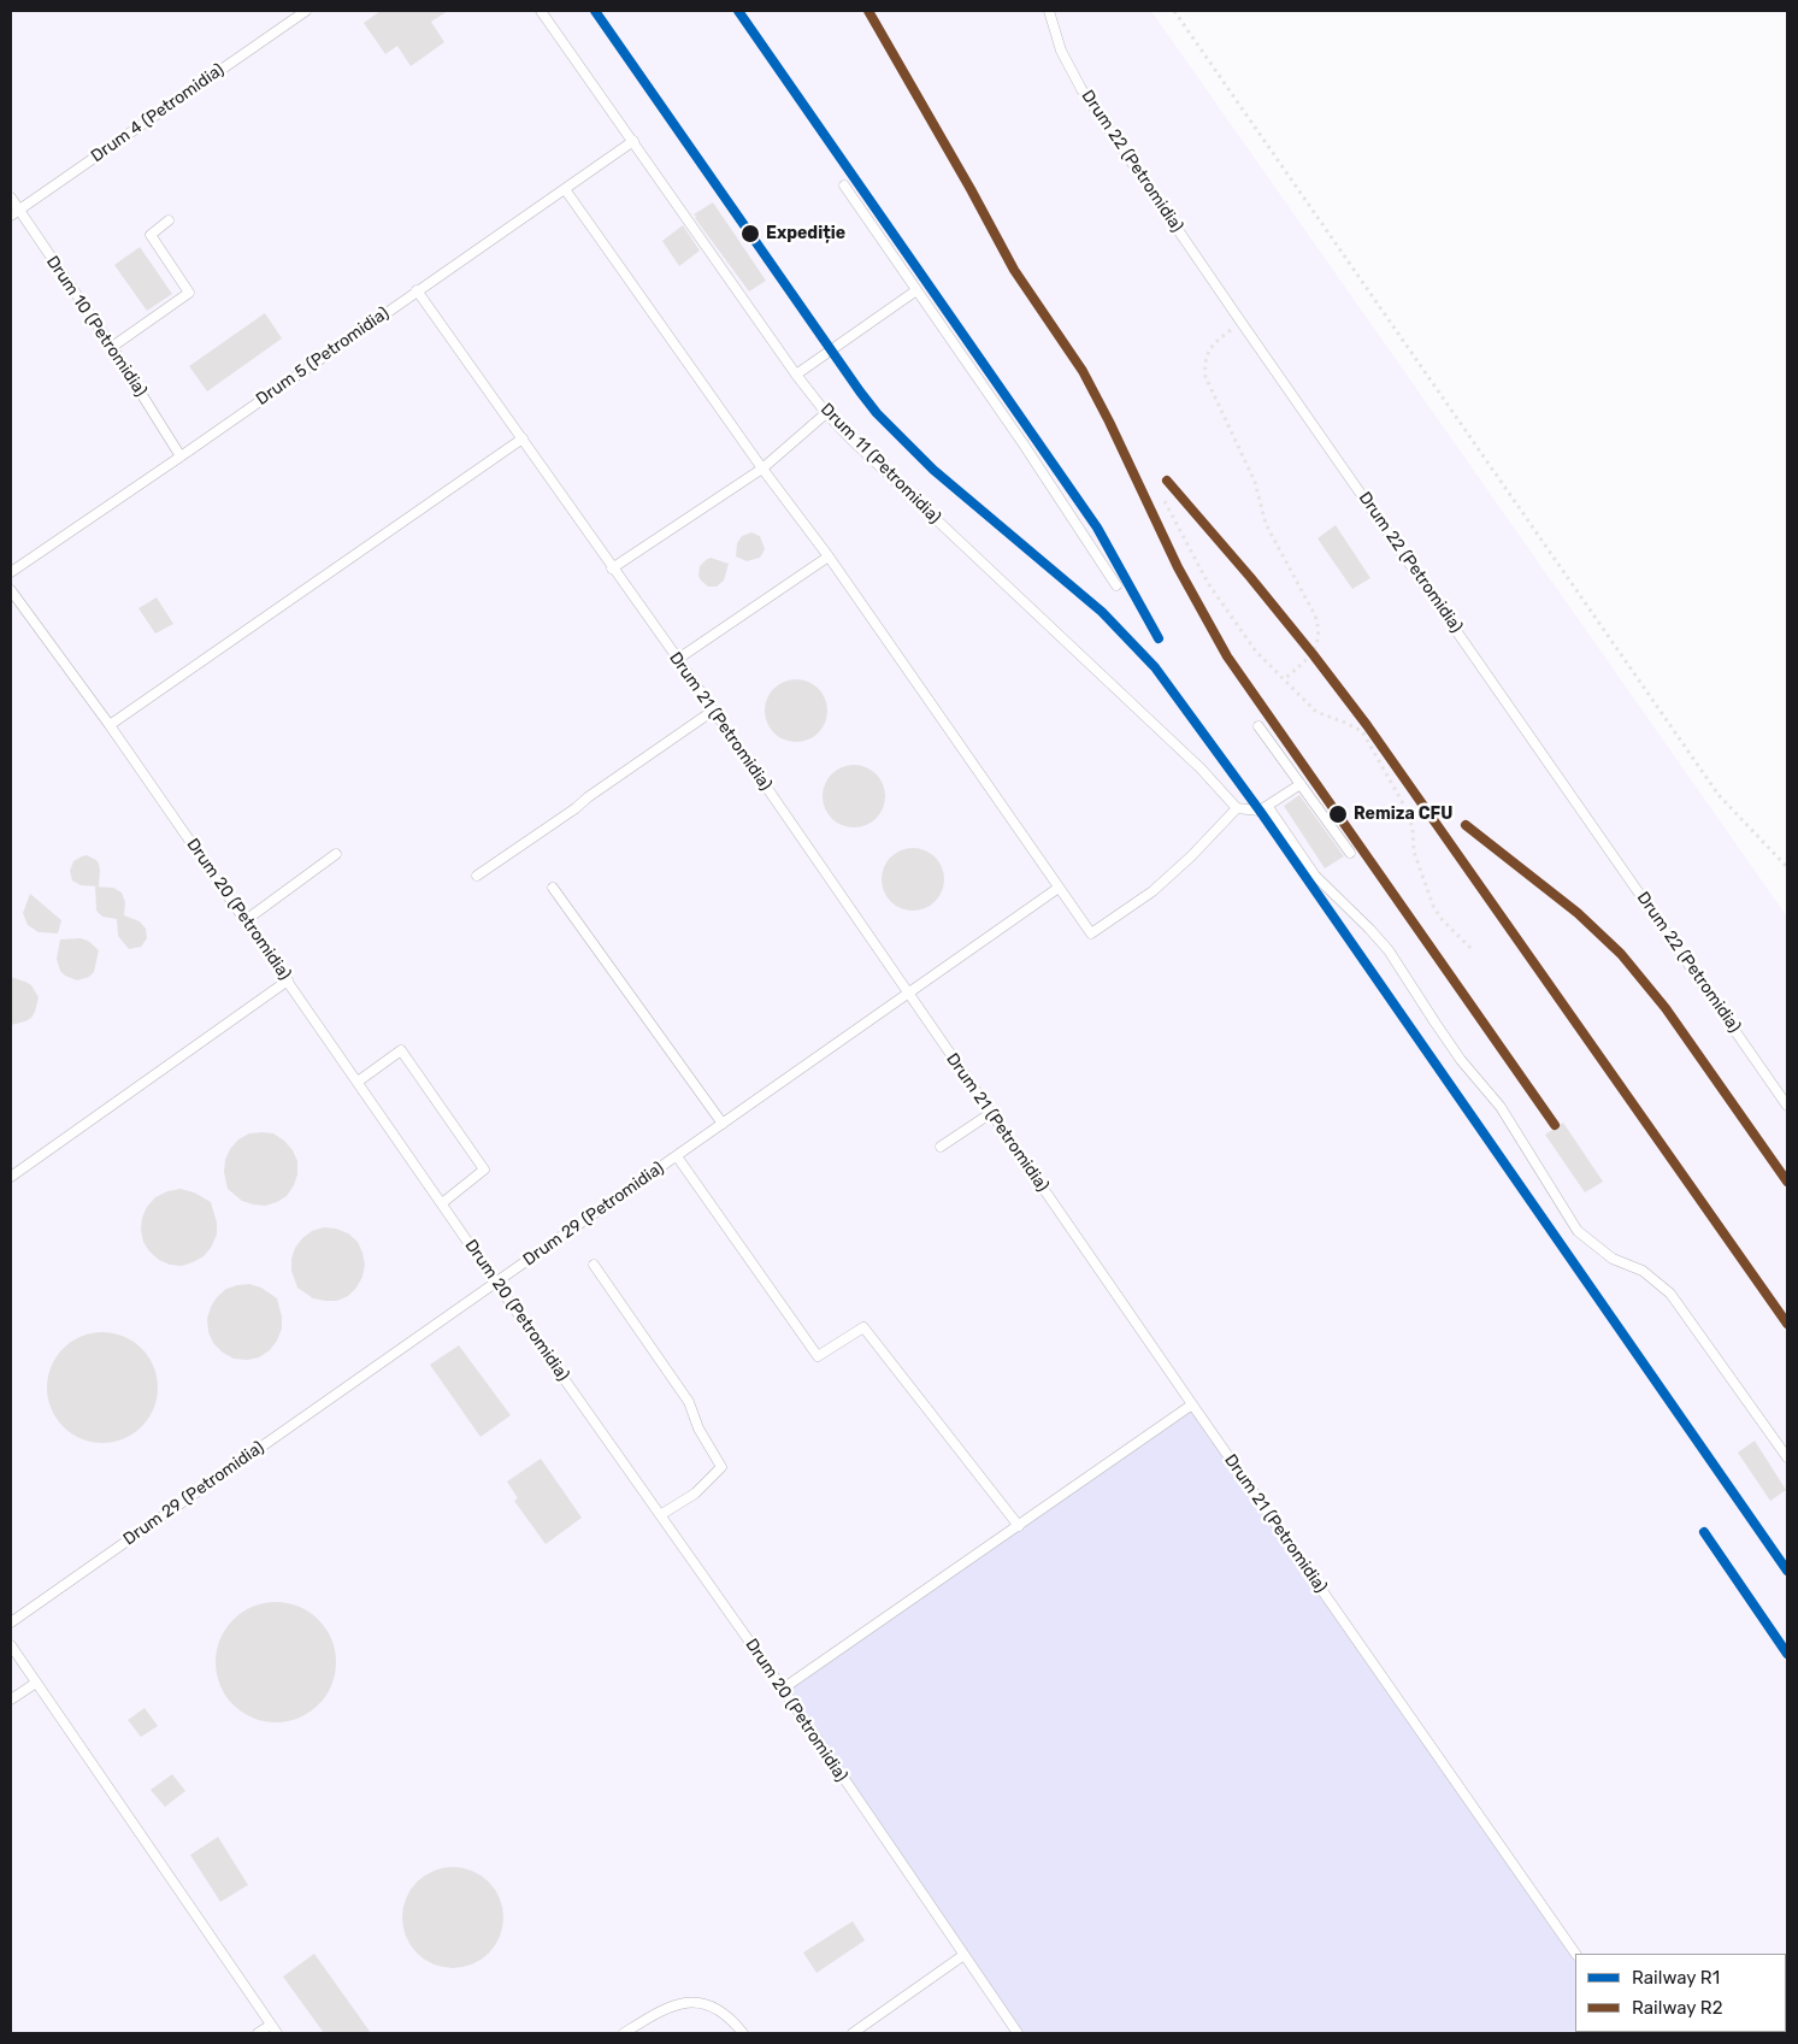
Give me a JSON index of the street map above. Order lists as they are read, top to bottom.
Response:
{
  "streets": {
    "lane": [
      "Drum 4 (Petromidia)",
      "Drum 22 (Petromidia)",
      "Drum 10 (Petromidia)",
      "Drum 5 (Petromidia)",
      "Drum 11 (Petromidia)",
      "Drum 21 (Petromidia)",
      "Drum 20 (Petromidia)",
      "Drum 29 (Petromidia)"
    ]
  },
  "crossings": [
    ["Drum 4 (Petromidia)", "Drum 10 (Petromidia)"],
    ["Drum 10 (Petromidia)", "Drum 5 (Petromidia)"],
    ["Drum 5 (Petromidia)", "Drum 11 (Petromidia)"],
    ["Drum 5 (Petromidia)", "Drum 21 (Petromidia)"],
    ["Drum 21 (Petromidia)", "Drum 29 (Petromidia)"],
    ["Drum 20 (Petromidia)", "Drum 29 (Petromidia)"]
  ],
  "places": ["Expediție", "Remiza CFU"],
  "lines": ["rail line R1", "rail line R2"],
  "legend": ["Railway R1", "Railway R2"]
}
